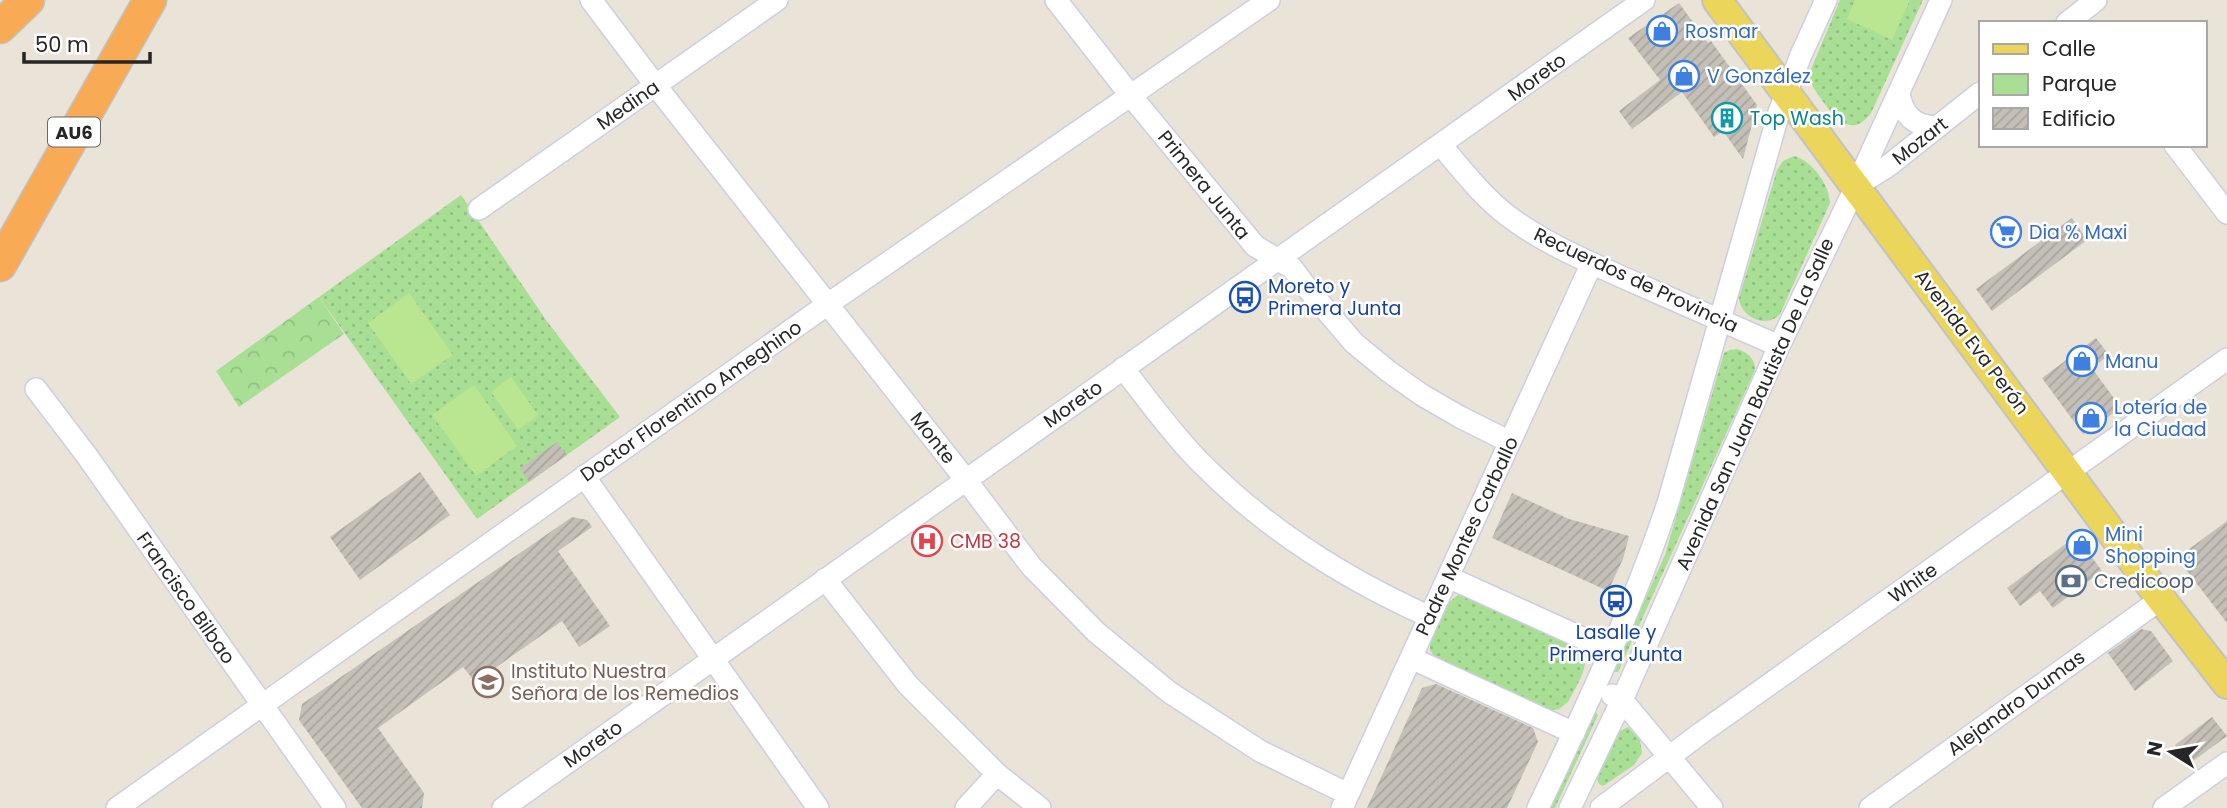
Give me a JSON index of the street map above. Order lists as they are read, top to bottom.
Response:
{
  "streets": {
    "highway": ["AU6"],
    "main road": ["Avenida Eva Perón"],
    "street": [
      "Moreto",
      "Medina",
      "Mozart",
      "Primera Junta",
      "Recuerdos de Provincia",
      "Doctor Florentino Ameghino",
      "Avenida San Juan Bautista De La Salle",
      "Monte",
      "Padre Montes Carballo",
      "White",
      "Francisco Bilbao",
      "Alejandro Dumas"
    ]
  },
  "crossings": [
    ["Moreto", "Primera Junta"],
    ["Moreto", "Recuerdos de Provincia"],
    ["Moreto", "Monte"],
    ["Medina", "Monte"],
    ["Mozart", "Avenida Eva Perón"],
    ["Mozart", "Avenida San Juan Bautista De La Salle"],
    ["Primera Junta", "Doctor Florentino Ameghino"],
    ["Primera Junta", "Padre Montes Carballo"],
    ["Recuerdos de Provincia", "Avenida San Juan Bautista De La Salle"],
    ["Recuerdos de Provincia", "Padre Montes Carballo"],
    ["Avenida Eva Perón", "Avenida San Juan Bautista De La Salle"],
    ["Avenida Eva Perón", "White"],
    ["Avenida Eva Perón", "Alejandro Dumas"],
    ["Doctor Florentino Ameghino", "Monte"],
    ["Doctor Florentino Ameghino", "Francisco Bilbao"],
    ["Monte", "Padre Montes Carballo"]
  ],
  "places": {
    "shop": [
      "Rosmar",
      "V González",
      "Manu",
      "Lotería de la Ciudad",
      "Mini Shopping"
    ],
    "building": ["Top Wash"],
    "supermarket": ["Dia % Maxi"],
    "bus stop": ["Moreto y Primera Junta", "Lasalle y Primera Junta"],
    "hospital": ["CMB 38"],
    "bank": ["Credicoop"],
    "school or university": ["Instituto Nuestra Señora de los Remedios"]
  },
  "legend": ["Calle", "Parque", "Edificio"],
  "scale_bar": "50 m",
  "north": "left"
}
